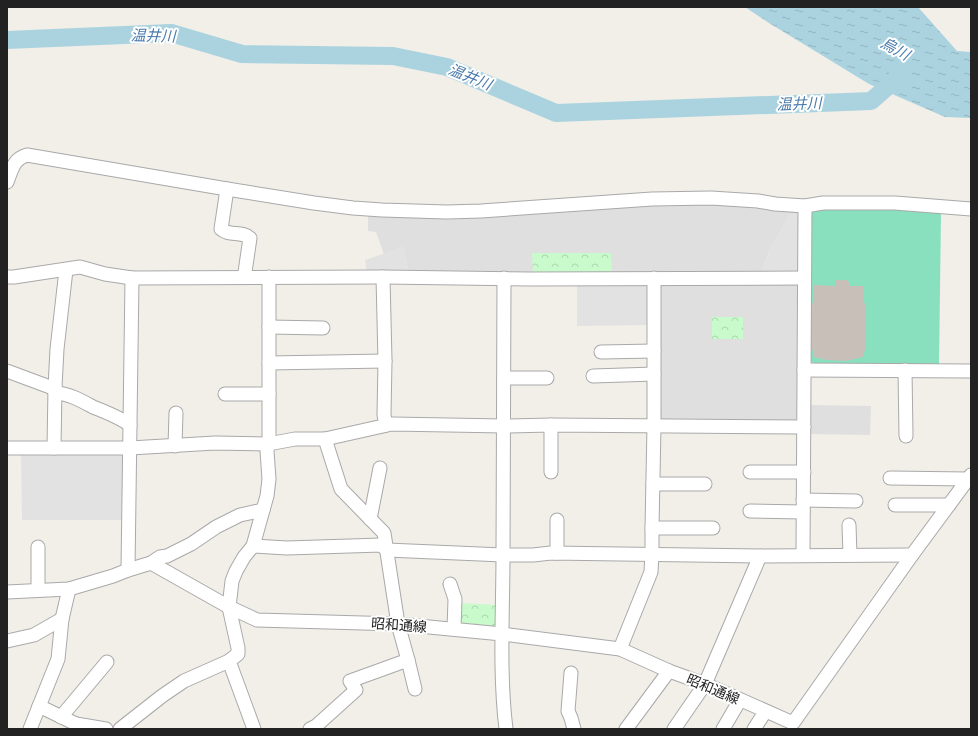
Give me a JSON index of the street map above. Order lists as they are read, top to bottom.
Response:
{
  "streets": {
    "street": ["昭和通線"]
  },
  "water": ["温井川", "烏川"]
}
